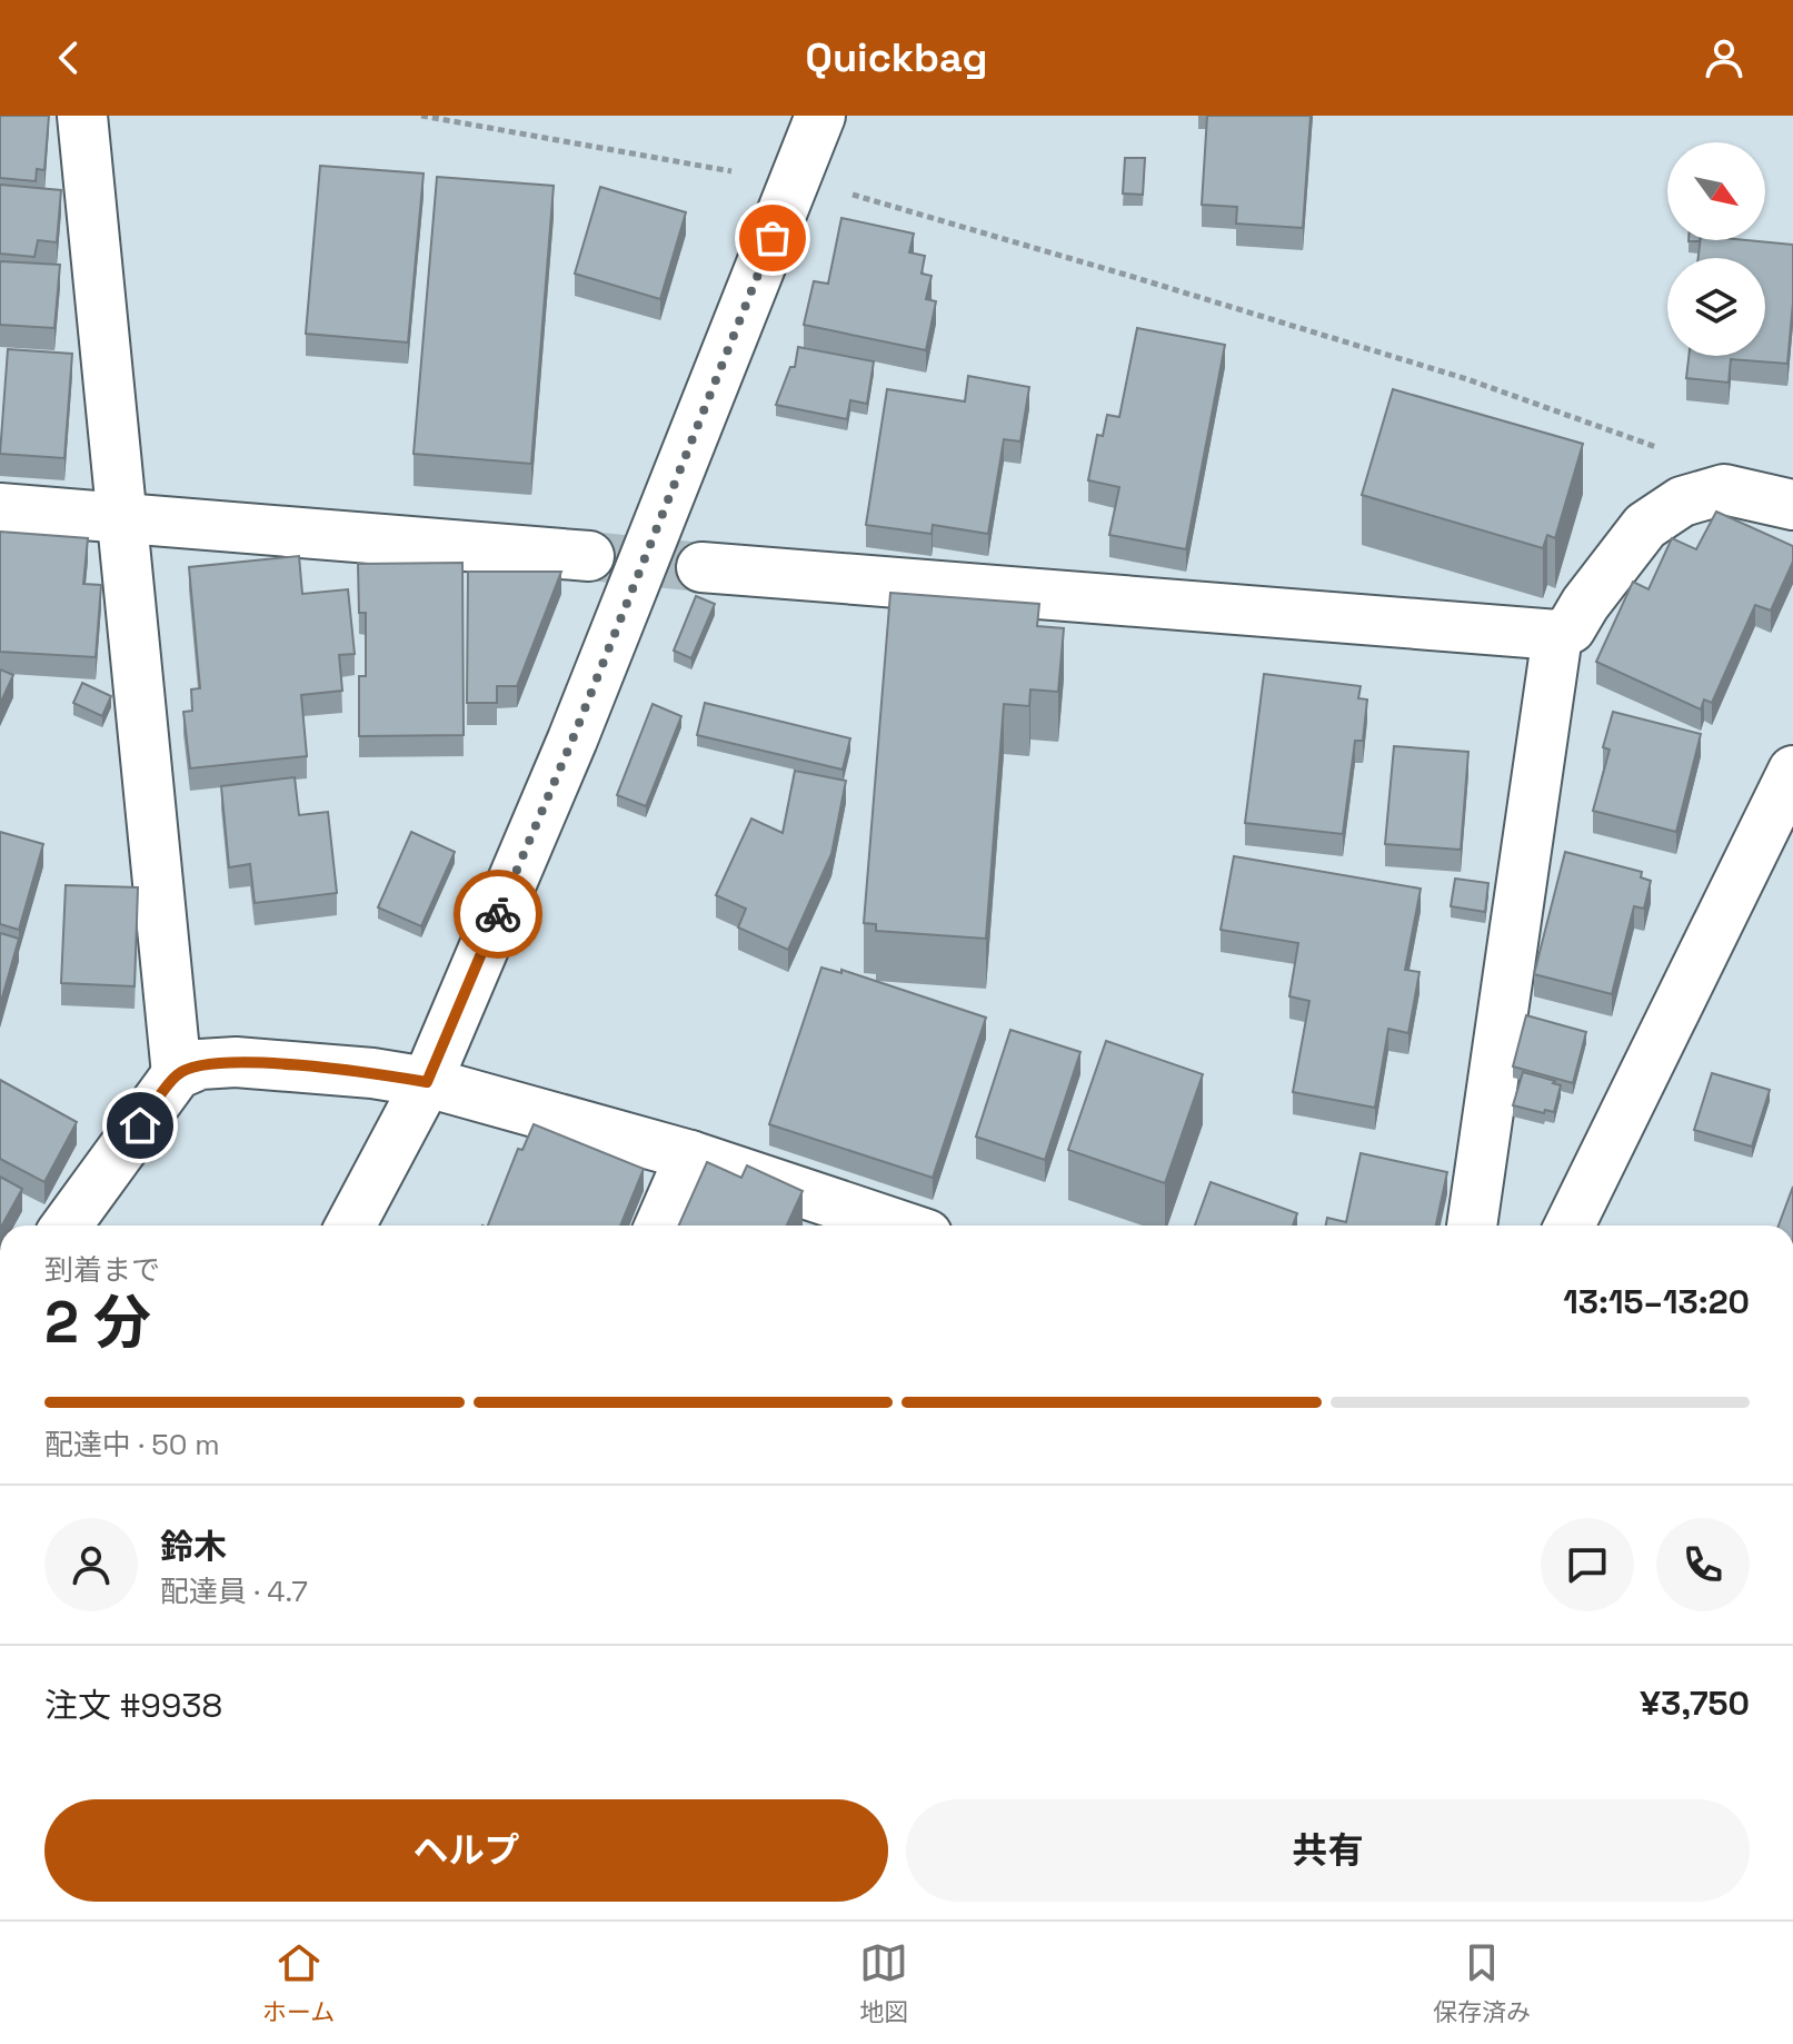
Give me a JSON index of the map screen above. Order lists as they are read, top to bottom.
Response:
{
  "north": "bottom right",
  "page": {
    "header": "Quickbag",
    "heading": ["2 分", "到着まで", "13:15–13:20"],
    "panel": [
      "鈴木",
      "配達員 · 4.7",
      "注文 #9938",
      "¥3,750"
    ],
    "bar": "配達中 · 50 m",
    "buttons": ["ヘルプ", "共有"],
    "tabs": ["ホーム", "地図", "保存済み"]
  }
}
